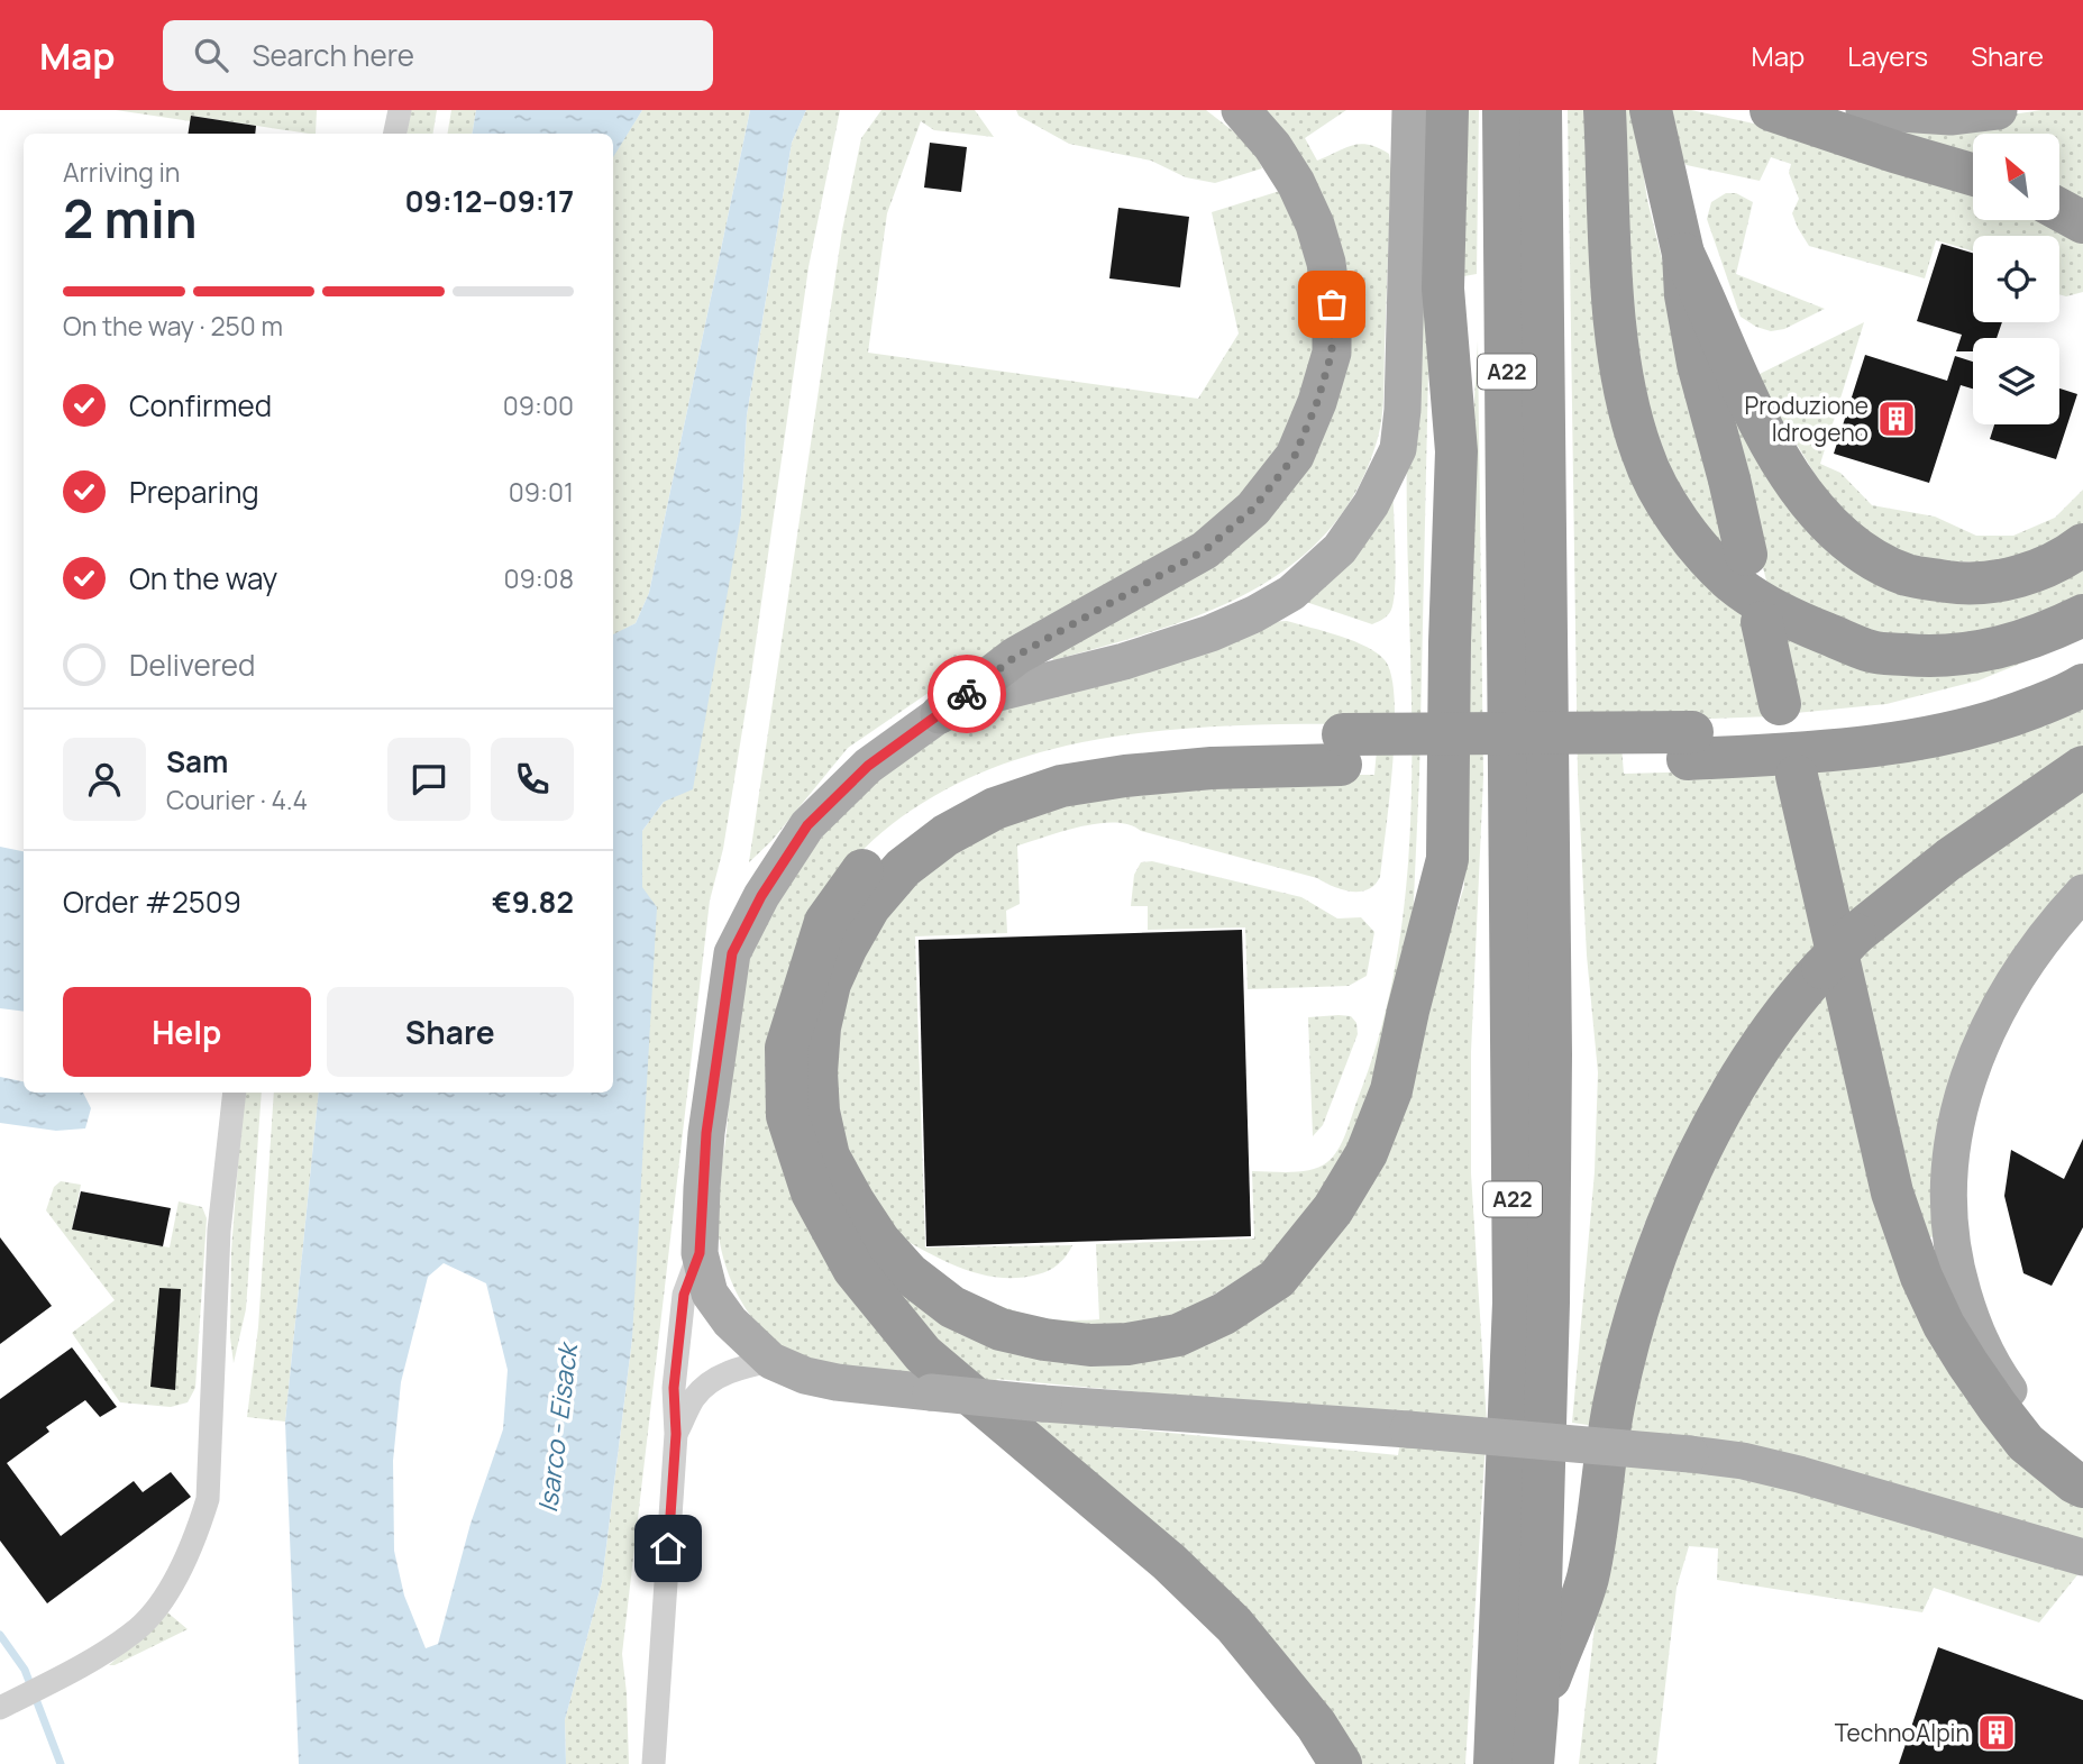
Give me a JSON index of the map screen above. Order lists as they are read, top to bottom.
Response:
{
  "streets": {
    "highway": ["A22"]
  },
  "water": ["Isarco - Eisack"],
  "places": {
    "building": ["Produzione Idrogeno", "TechnoAlpin"]
  },
  "north": "top left",
  "page": {
    "header": "Map",
    "search": "Search here",
    "nav": ["Map", "Layers", "Share"],
    "heading": ["2 min", "Arriving in", "09:12–09:17"],
    "panel": [
      "Sam",
      "Courier · 4.4",
      "Order #2509",
      "€9.82"
    ],
    "bar": "On the way · 250 m",
    "list": [
      ["Confirmed", "09:00"],
      ["Preparing", "09:01"],
      ["On the way", "09:08"],
      "Delivered"
    ],
    "buttons": ["Help", "Share"]
  }
}
